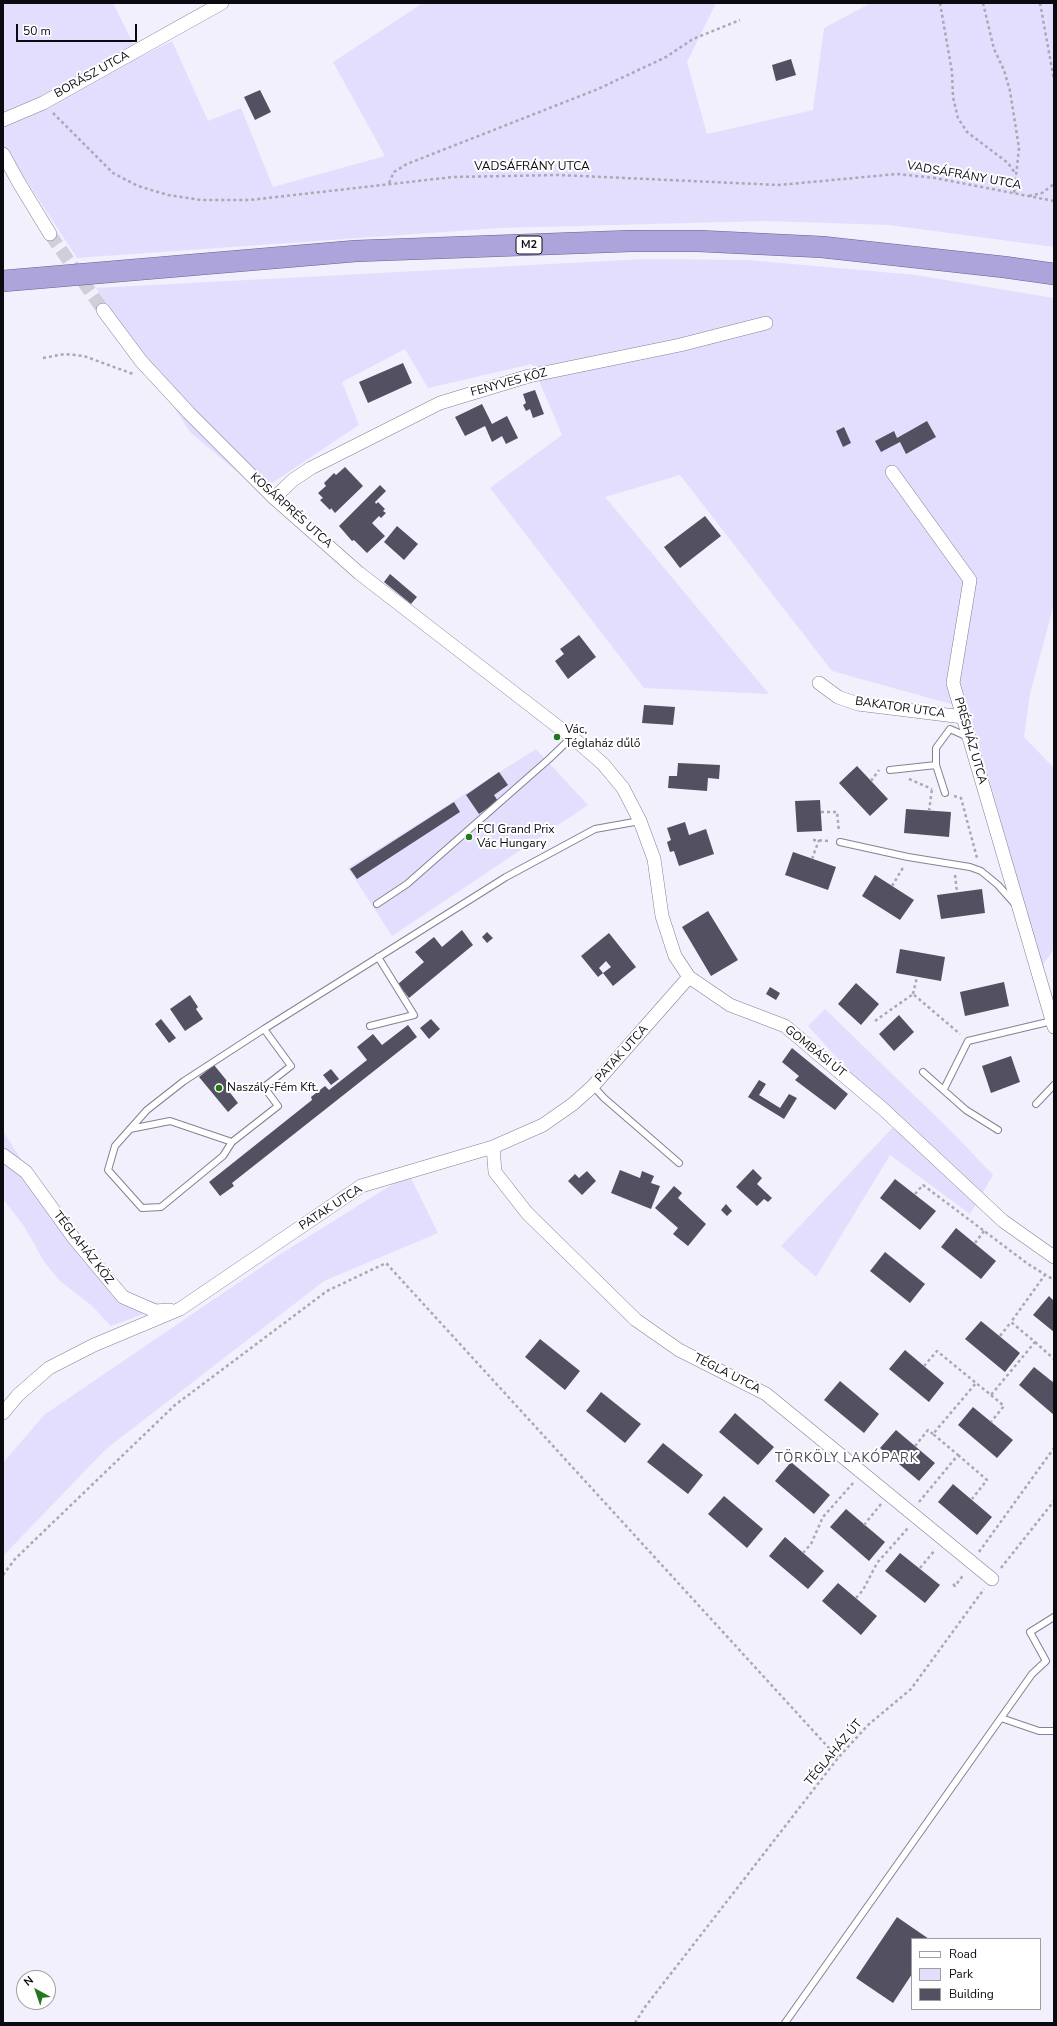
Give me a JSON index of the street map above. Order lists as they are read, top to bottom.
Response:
{
  "streets": {
    "highway": ["M2"],
    "street": [
      "BORÁSZ UTCA",
      "FENYVES KÖZ",
      "KOSÁRPRÉS UTCA",
      "BAKATOR UTCA",
      "PRÉSHÁZ UTCA",
      "GOMBÁSI ÚT",
      "PATAK UTCA",
      "TÉGLAHÁZ KÖZ",
      "TÉGLA UTCA"
    ],
    "path": ["VADSÁFRÁNY UTCA", "TÉGLAHÁZ ÚT"]
  },
  "crossings": [
    ["BORÁSZ UTCA", "VADSÁFRÁNY UTCA"],
    ["FENYVES KÖZ", "KOSÁRPRÉS UTCA"],
    ["KOSÁRPRÉS UTCA", "GOMBÁSI ÚT"],
    ["BAKATOR UTCA", "PRÉSHÁZ UTCA"],
    ["GOMBÁSI ÚT", "PATAK UTCA"],
    ["PATAK UTCA", "TÉGLAHÁZ KÖZ"],
    ["PATAK UTCA", "TÉGLA UTCA"],
    ["TÉGLA UTCA", "TÉGLAHÁZ ÚT"]
  ],
  "districts": ["TÖRKÖLY LAKÓPARK"],
  "places": ["Vác, Téglaház dűlő", "FCI Grand Prix Vác Hungary", "Naszály-Fém Kft."],
  "legend": ["Road", "Park", "Building"],
  "scale_bar": "50 m",
  "north": "top left"
}
